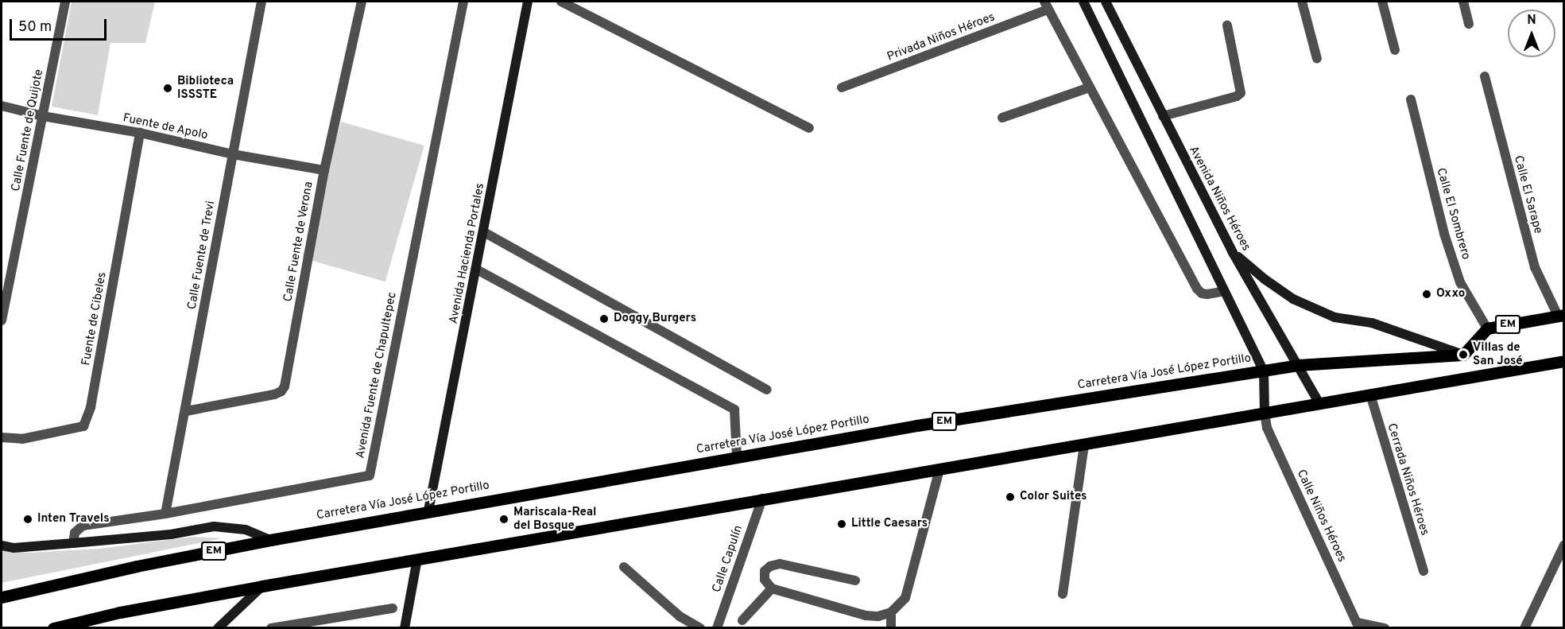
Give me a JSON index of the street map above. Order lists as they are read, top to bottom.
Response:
{
  "streets": {
    "main road": [
      "Avenida Niños Héroes",
      "Avenida Hacienda Portales",
      "EM",
      "Carretera Vía José López Portillo"
    ],
    "street": [
      "Privada Niños Héroes",
      "Fuente de Apolo",
      "Calle Fuente de Quijote",
      "Calle El Sarape",
      "Calle El Sombrero",
      "Calle Fuente de Verona",
      "Calle Fuente de Trevi",
      "Fuente de Cibeles",
      "Avenida Fuente de Chapultepec",
      "Cerrada Niños Héroes",
      "Calle Niños Héroes",
      "Calle Capulín"
    ]
  },
  "crossings": [
    ["Fuente de Apolo", "Calle Fuente de Quijote"],
    ["Fuente de Apolo", "Calle Fuente de Verona"],
    ["Fuente de Apolo", "Calle Fuente de Trevi"],
    ["Fuente de Apolo", "Fuente de Cibeles"],
    ["Calle El Sarape", "EM"],
    ["Avenida Niños Héroes", "Carretera Vía José López Portillo"],
    ["Calle El Sombrero", "EM"],
    ["Calle Fuente de Verona", "Calle Fuente de Trevi"],
    ["Avenida Hacienda Portales", "Carretera Vía José López Portillo"],
    ["Calle Fuente de Trevi", "Avenida Fuente de Chapultepec"],
    ["EM", "Carretera Vía José López Portillo"]
  ],
  "places": [
    "Biblioteca ISSSTE",
    "Oxxo",
    "Doggy Burgers",
    "Villas de San José",
    "Color Suites",
    "Inten Travels",
    "Mariscala-Real del Bosque",
    "Little Caesars"
  ],
  "scale_bar": "50 m",
  "north": "top"
}
